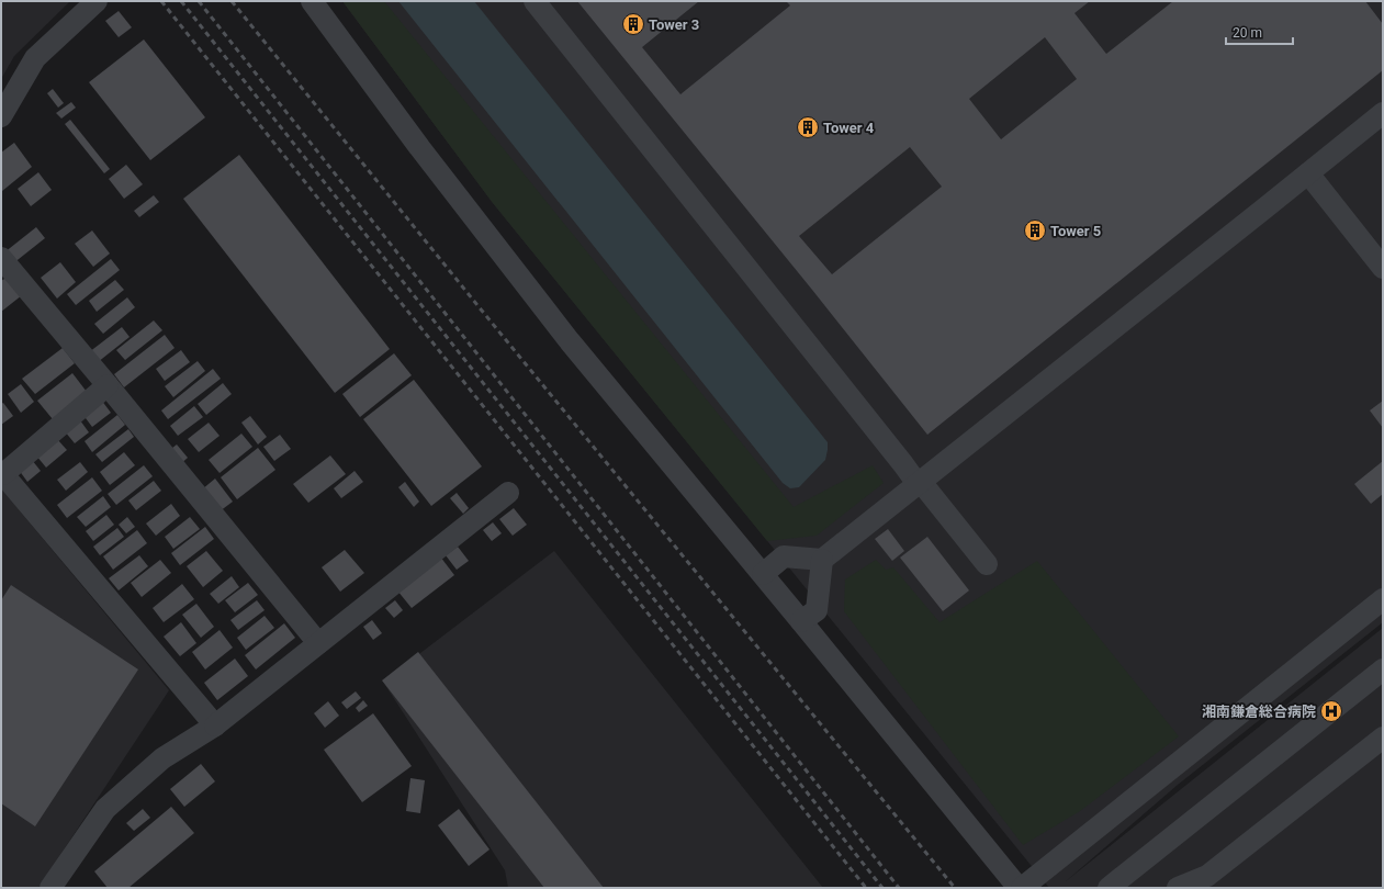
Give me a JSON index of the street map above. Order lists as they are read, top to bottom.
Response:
{
  "places": {
    "building": ["Tower 3", "Tower 4", "Tower 5"],
    "hospital": ["湘南鎌倉総合病院"]
  },
  "scale_bar": "20 m"
}
